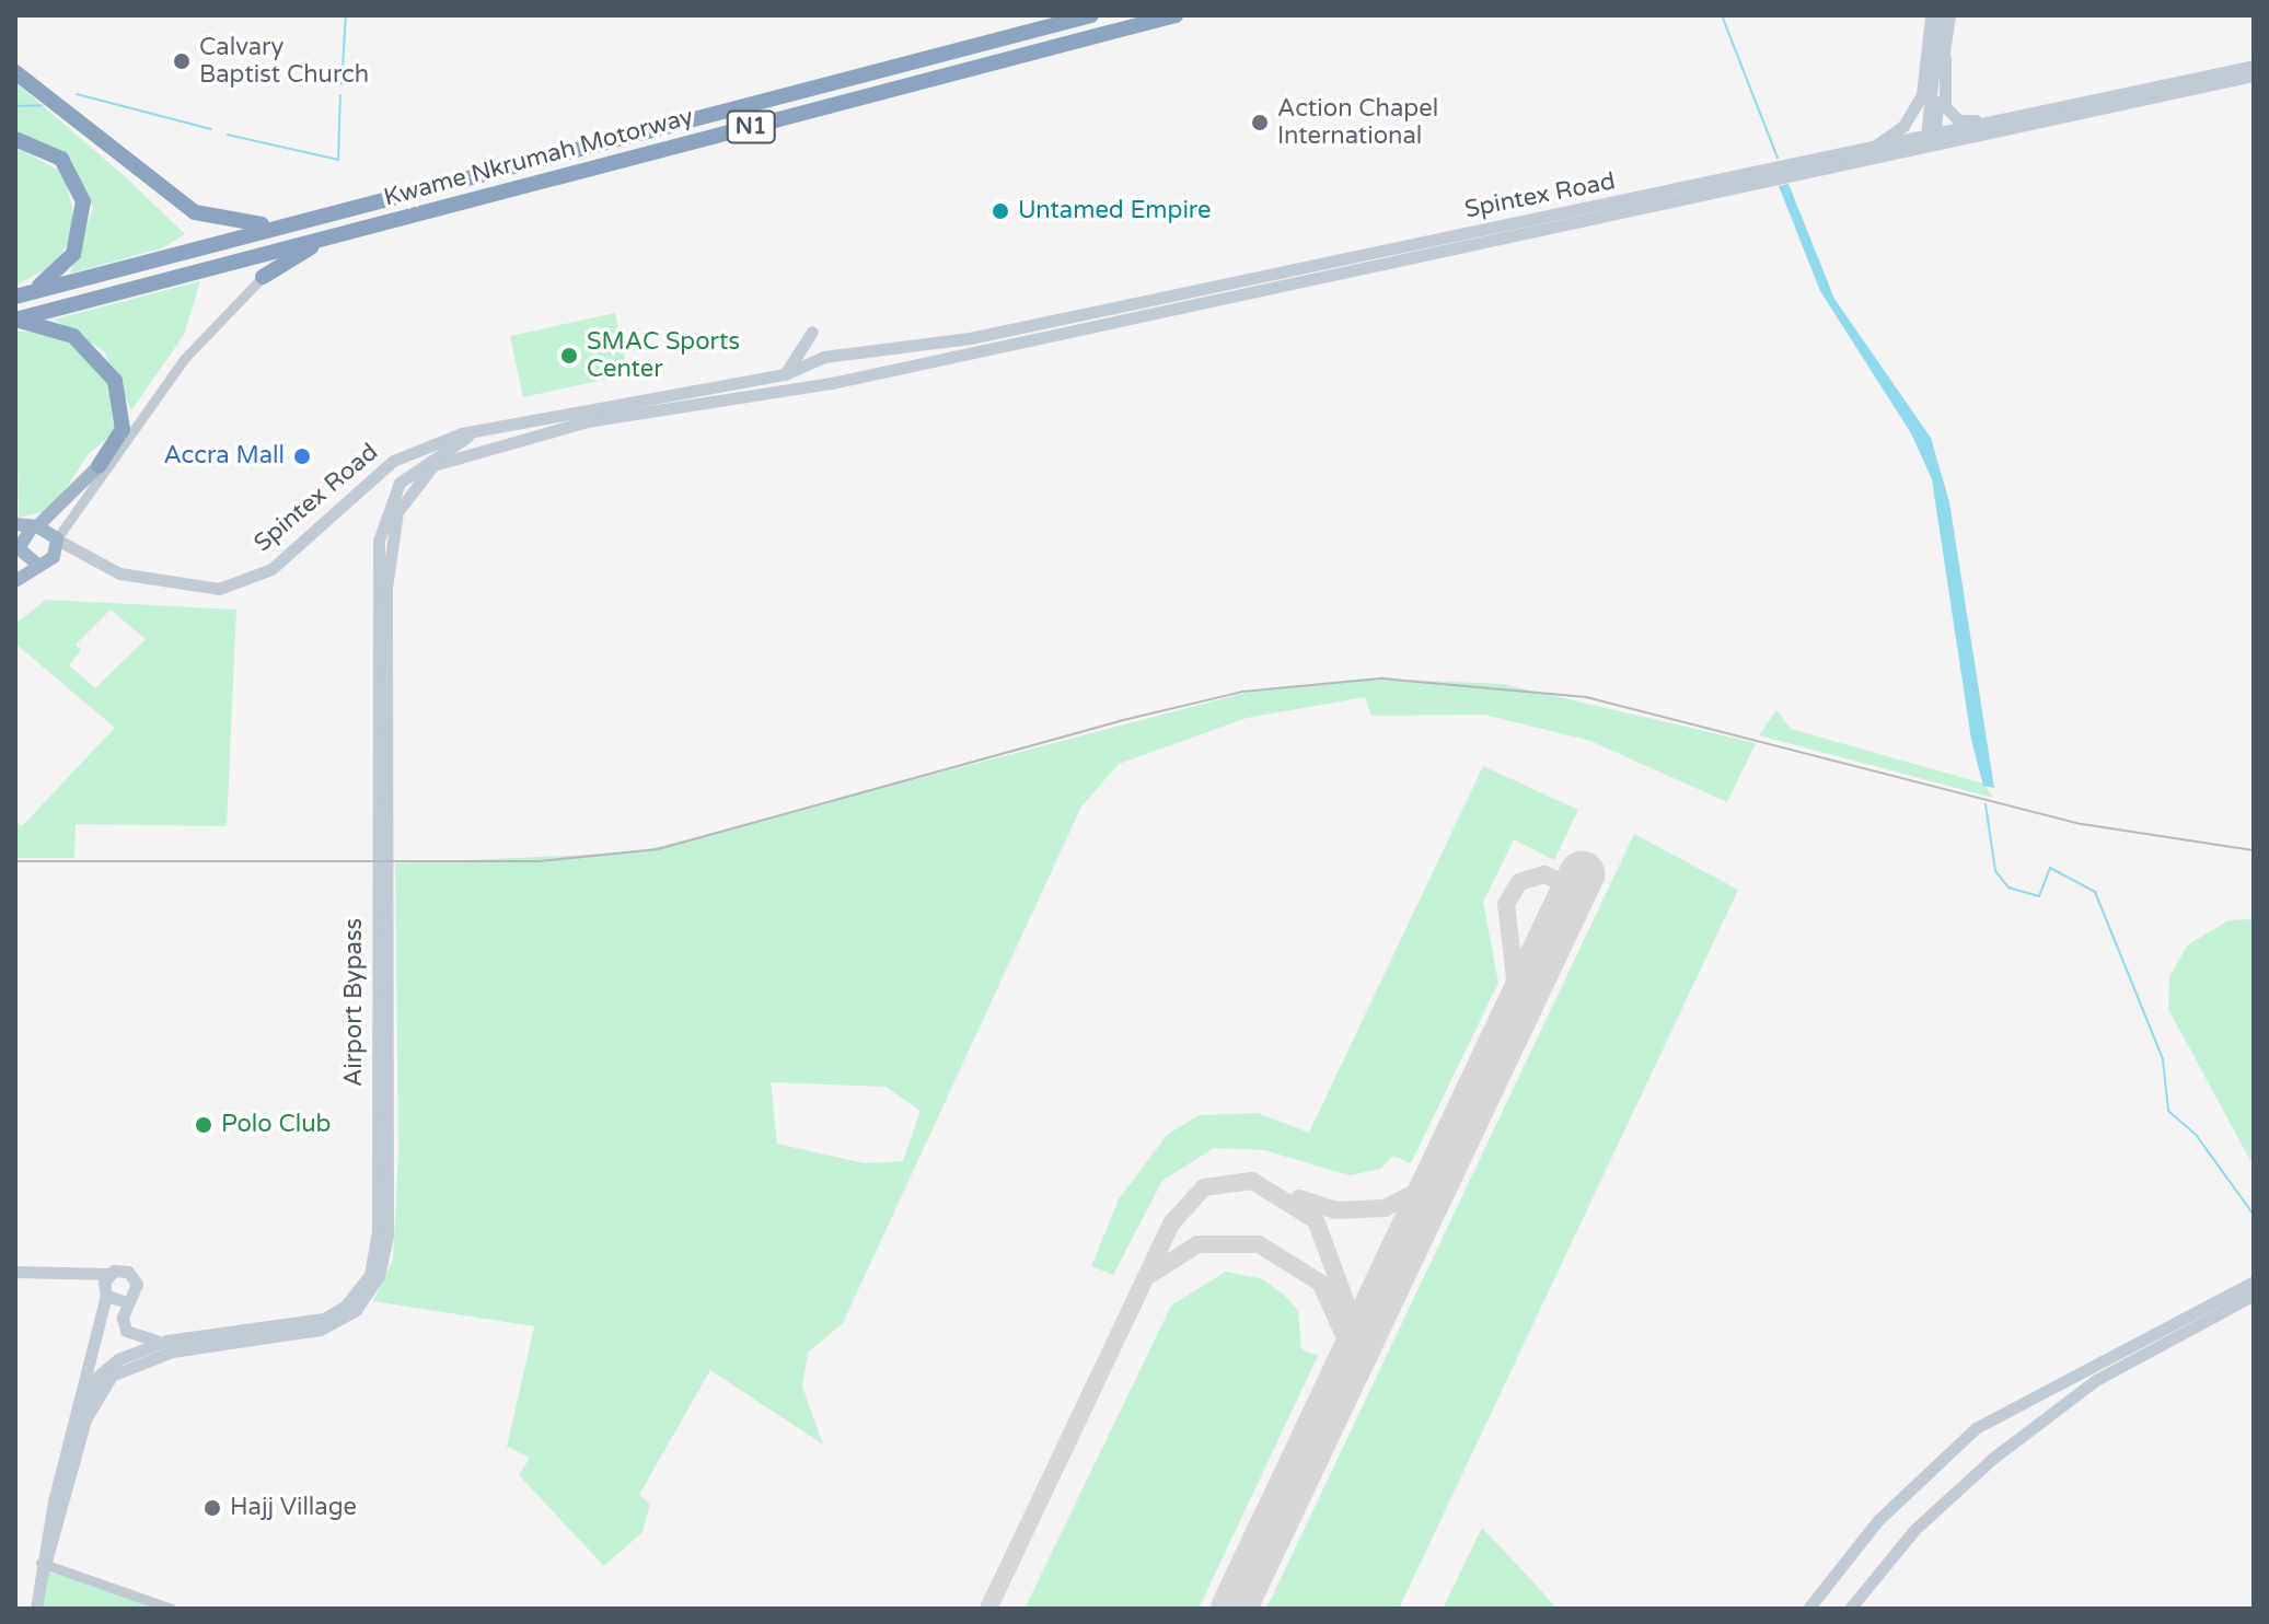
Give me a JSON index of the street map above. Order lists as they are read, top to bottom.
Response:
{
  "streets": {
    "highway": ["N1", "Kwame Nkrumah Motorway"],
    "main road": ["Spintex Road", "Airport Bypass"]
  },
  "crossings": [
    ["Spintex Road", "Airport Bypass"]
  ],
  "places": [
    "Calvary Baptist Church",
    "Action Chapel International",
    "Untamed Empire",
    "SMAC Sports Center",
    "Accra Mall",
    "Polo Club",
    "Hajj Village"
  ]
}
